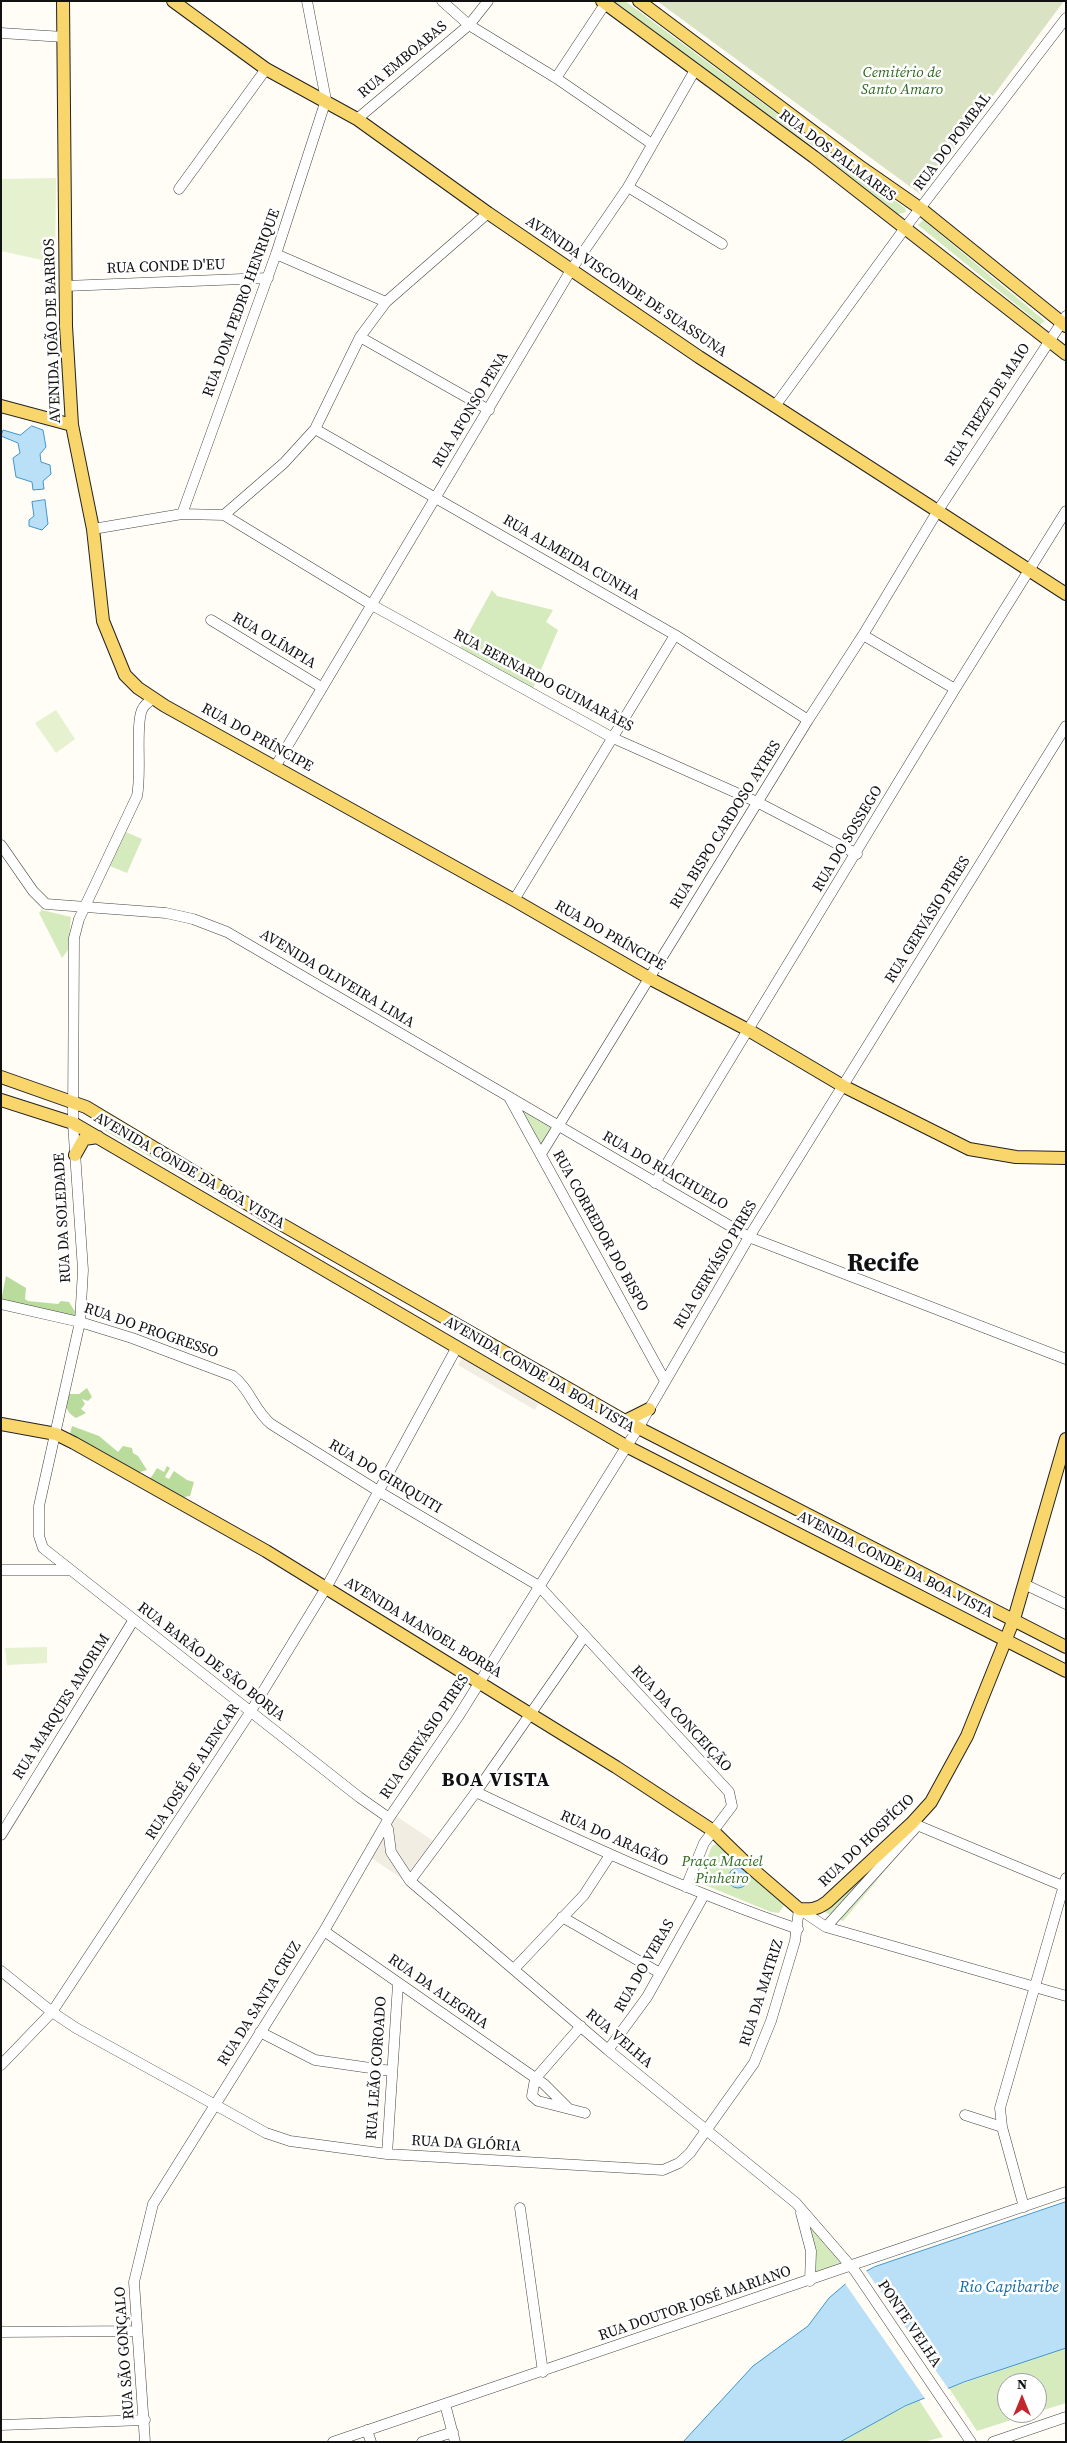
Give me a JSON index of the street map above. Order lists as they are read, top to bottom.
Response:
{
  "streets": {
    "main road": [
      "RUA DOS PALMARES",
      "AVENIDA VISCONDE DE SUASSUNA",
      "AVENIDA JOÃO DE BARROS",
      "RUA DO PRÍNCIPE",
      "AVENIDA CONDE DA BOA VISTA",
      "AVENIDA MANOEL BORBA",
      "RUA DO HOSPÍCIO"
    ],
    "street": [
      "RUA EMBOABAS",
      "RUA DO POMBAL",
      "RUA CONDE D'EU",
      "RUA DOM PEDRO HENRIQUE",
      "RUA TREZE DE MAIO",
      "RUA AFONSO PENA",
      "RUA ALMEIDA CUNHA",
      "RUA OLÍMPIA",
      "RUA BERNARDO GUIMARÃES",
      "RUA BISPO CARDOSO AYRES",
      "RUA DO SOSSEGO",
      "RUA GERVÁSIO PIRES",
      "AVENIDA OLIVEIRA LIMA",
      "RUA DO RIACHUELO",
      "RUA DA SOLEDADE",
      "RUA CORREDOR DO BISPO",
      "RUA DO PROGRESSO",
      "RUA DO GIRIQUITI",
      "RUA BARÃO DE SÃO BORJA",
      "RUA MARQUES AMORIM",
      "RUA DA CONCEIÇÃO",
      "RUA JOSÉ DE ALENCAR",
      "RUA DO ARAGÃO",
      "RUA DO VERAS",
      "RUA DA ALEGRIA",
      "RUA DA MATRIZ",
      "RUA DA SANTA CRUZ",
      "RUA VELHA",
      "RUA LEÃO COROADO",
      "RUA DA GLÓRIA",
      "RUA DOUTOR JOSÉ MARIANO",
      "PONTE VELHA",
      "RUA SÃO GONÇALO"
    ]
  },
  "crossings": [
    ["RUA EMBOABAS", "AVENIDA VISCONDE DE SUASSUNA"],
    ["RUA DO POMBAL", "RUA DOS PALMARES"],
    ["RUA DO POMBAL", "AVENIDA VISCONDE DE SUASSUNA"],
    ["RUA DOS PALMARES", "RUA TREZE DE MAIO"],
    ["RUA DOS PALMARES", "RUA AFONSO PENA"],
    ["RUA CONDE D'EU", "RUA DOM PEDRO HENRIQUE"],
    ["RUA CONDE D'EU", "AVENIDA JOÃO DE BARROS"],
    ["AVENIDA VISCONDE DE SUASSUNA", "RUA DOM PEDRO HENRIQUE"],
    ["AVENIDA VISCONDE DE SUASSUNA", "RUA TREZE DE MAIO"],
    ["AVENIDA VISCONDE DE SUASSUNA", "RUA AFONSO PENA"],
    ["AVENIDA VISCONDE DE SUASSUNA", "RUA BISPO CARDOSO AYRES"],
    ["AVENIDA VISCONDE DE SUASSUNA", "RUA DO SOSSEGO"],
    ["AVENIDA JOÃO DE BARROS", "RUA DO PRÍNCIPE"],
    ["AVENIDA JOÃO DE BARROS", "RUA DA SOLEDADE"],
    ["RUA TREZE DE MAIO", "RUA BISPO CARDOSO AYRES"],
    ["RUA AFONSO PENA", "RUA ALMEIDA CUNHA"],
    ["RUA AFONSO PENA", "RUA OLÍMPIA"],
    ["RUA AFONSO PENA", "RUA BERNARDO GUIMARÃES"],
    ["RUA AFONSO PENA", "RUA DO PRÍNCIPE"],
    ["RUA ALMEIDA CUNHA", "RUA BISPO CARDOSO AYRES"],
    ["RUA BERNARDO GUIMARÃES", "RUA BISPO CARDOSO AYRES"],
    ["RUA BERNARDO GUIMARÃES", "RUA DO SOSSEGO"],
    ["RUA DO PRÍNCIPE", "RUA BISPO CARDOSO AYRES"],
    ["RUA DO PRÍNCIPE", "RUA DO SOSSEGO"],
    ["RUA DO PRÍNCIPE", "RUA GERVÁSIO PIRES"],
    ["RUA DO PRÍNCIPE", "RUA DA SOLEDADE"],
    ["RUA BISPO CARDOSO AYRES", "AVENIDA OLIVEIRA LIMA"],
    ["RUA BISPO CARDOSO AYRES", "RUA DO RIACHUELO"],
    ["RUA BISPO CARDOSO AYRES", "RUA CORREDOR DO BISPO"],
    ["RUA DO SOSSEGO", "RUA DO RIACHUELO"],
    ["RUA GERVÁSIO PIRES", "AVENIDA CONDE DA BOA VISTA"],
    ["RUA GERVÁSIO PIRES", "RUA DO RIACHUELO"],
    ["RUA GERVÁSIO PIRES", "RUA CORREDOR DO BISPO"],
    ["RUA GERVÁSIO PIRES", "RUA DO GIRIQUITI"],
    ["RUA GERVÁSIO PIRES", "AVENIDA MANOEL BORBA"],
    ["RUA GERVÁSIO PIRES", "RUA BARÃO DE SÃO BORJA"],
    ["RUA GERVÁSIO PIRES", "RUA DA CONCEIÇÃO"],
    ["RUA GERVÁSIO PIRES", "RUA DA SANTA CRUZ"],
    ["RUA GERVÁSIO PIRES", "RUA VELHA"],
    ["AVENIDA OLIVEIRA LIMA", "RUA DO RIACHUELO"],
    ["AVENIDA OLIVEIRA LIMA", "RUA DA SOLEDADE"],
    ["AVENIDA OLIVEIRA LIMA", "RUA CORREDOR DO BISPO"],
    ["AVENIDA CONDE DA BOA VISTA", "RUA DA SOLEDADE"],
    ["AVENIDA CONDE DA BOA VISTA", "RUA JOSÉ DE ALENCAR"],
    ["AVENIDA CONDE DA BOA VISTA", "RUA DO HOSPÍCIO"],
    ["RUA DA SOLEDADE", "RUA DO PROGRESSO"],
    ["RUA DA SOLEDADE", "AVENIDA MANOEL BORBA"],
    ["RUA DA SOLEDADE", "RUA BARÃO DE SÃO BORJA"],
    ["RUA DO PROGRESSO", "RUA DO GIRIQUITI"],
    ["RUA DO GIRIQUITI", "RUA DA CONCEIÇÃO"],
    ["RUA DO GIRIQUITI", "RUA JOSÉ DE ALENCAR"],
    ["AVENIDA MANOEL BORBA", "RUA DA CONCEIÇÃO"],
    ["AVENIDA MANOEL BORBA", "RUA JOSÉ DE ALENCAR"],
    ["AVENIDA MANOEL BORBA", "RUA DO HOSPÍCIO"],
    ["AVENIDA MANOEL BORBA", "RUA DA MATRIZ"],
    ["RUA BARÃO DE SÃO BORJA", "RUA MARQUES AMORIM"],
    ["RUA BARÃO DE SÃO BORJA", "RUA JOSÉ DE ALENCAR"],
    ["RUA BARÃO DE SÃO BORJA", "RUA DA SANTA CRUZ"],
    ["RUA BARÃO DE SÃO BORJA", "RUA VELHA"],
    ["RUA DA CONCEIÇÃO", "RUA DO ARAGÃO"],
    ["RUA JOSÉ DE ALENCAR", "RUA DA GLÓRIA"],
    ["RUA DO ARAGÃO", "RUA DO VERAS"],
    ["RUA DO ARAGÃO", "RUA DA MATRIZ"],
    ["RUA DO HOSPÍCIO", "RUA DA MATRIZ"],
    ["RUA DO VERAS", "RUA VELHA"],
    ["RUA DA ALEGRIA", "RUA DA SANTA CRUZ"],
    ["RUA DA ALEGRIA", "RUA LEÃO COROADO"],
    ["RUA DA MATRIZ", "RUA VELHA"],
    ["RUA DA MATRIZ", "RUA DA GLÓRIA"],
    ["RUA DA SANTA CRUZ", "RUA VELHA"],
    ["RUA DA SANTA CRUZ", "RUA DA GLÓRIA"],
    ["RUA DA SANTA CRUZ", "RUA SÃO GONÇALO"],
    ["RUA VELHA", "RUA DA GLÓRIA"],
    ["RUA VELHA", "RUA DOUTOR JOSÉ MARIANO"],
    ["RUA VELHA", "PONTE VELHA"],
    ["RUA LEÃO COROADO", "RUA DA GLÓRIA"],
    ["RUA DOUTOR JOSÉ MARIANO", "PONTE VELHA"]
  ],
  "districts": ["Recife", "BOA VISTA"],
  "water": ["Rio Capibaribe"],
  "parks": ["Cemitério de Santo Amaro", "Praça Maciel Pinheiro"],
  "north": "top"
}
